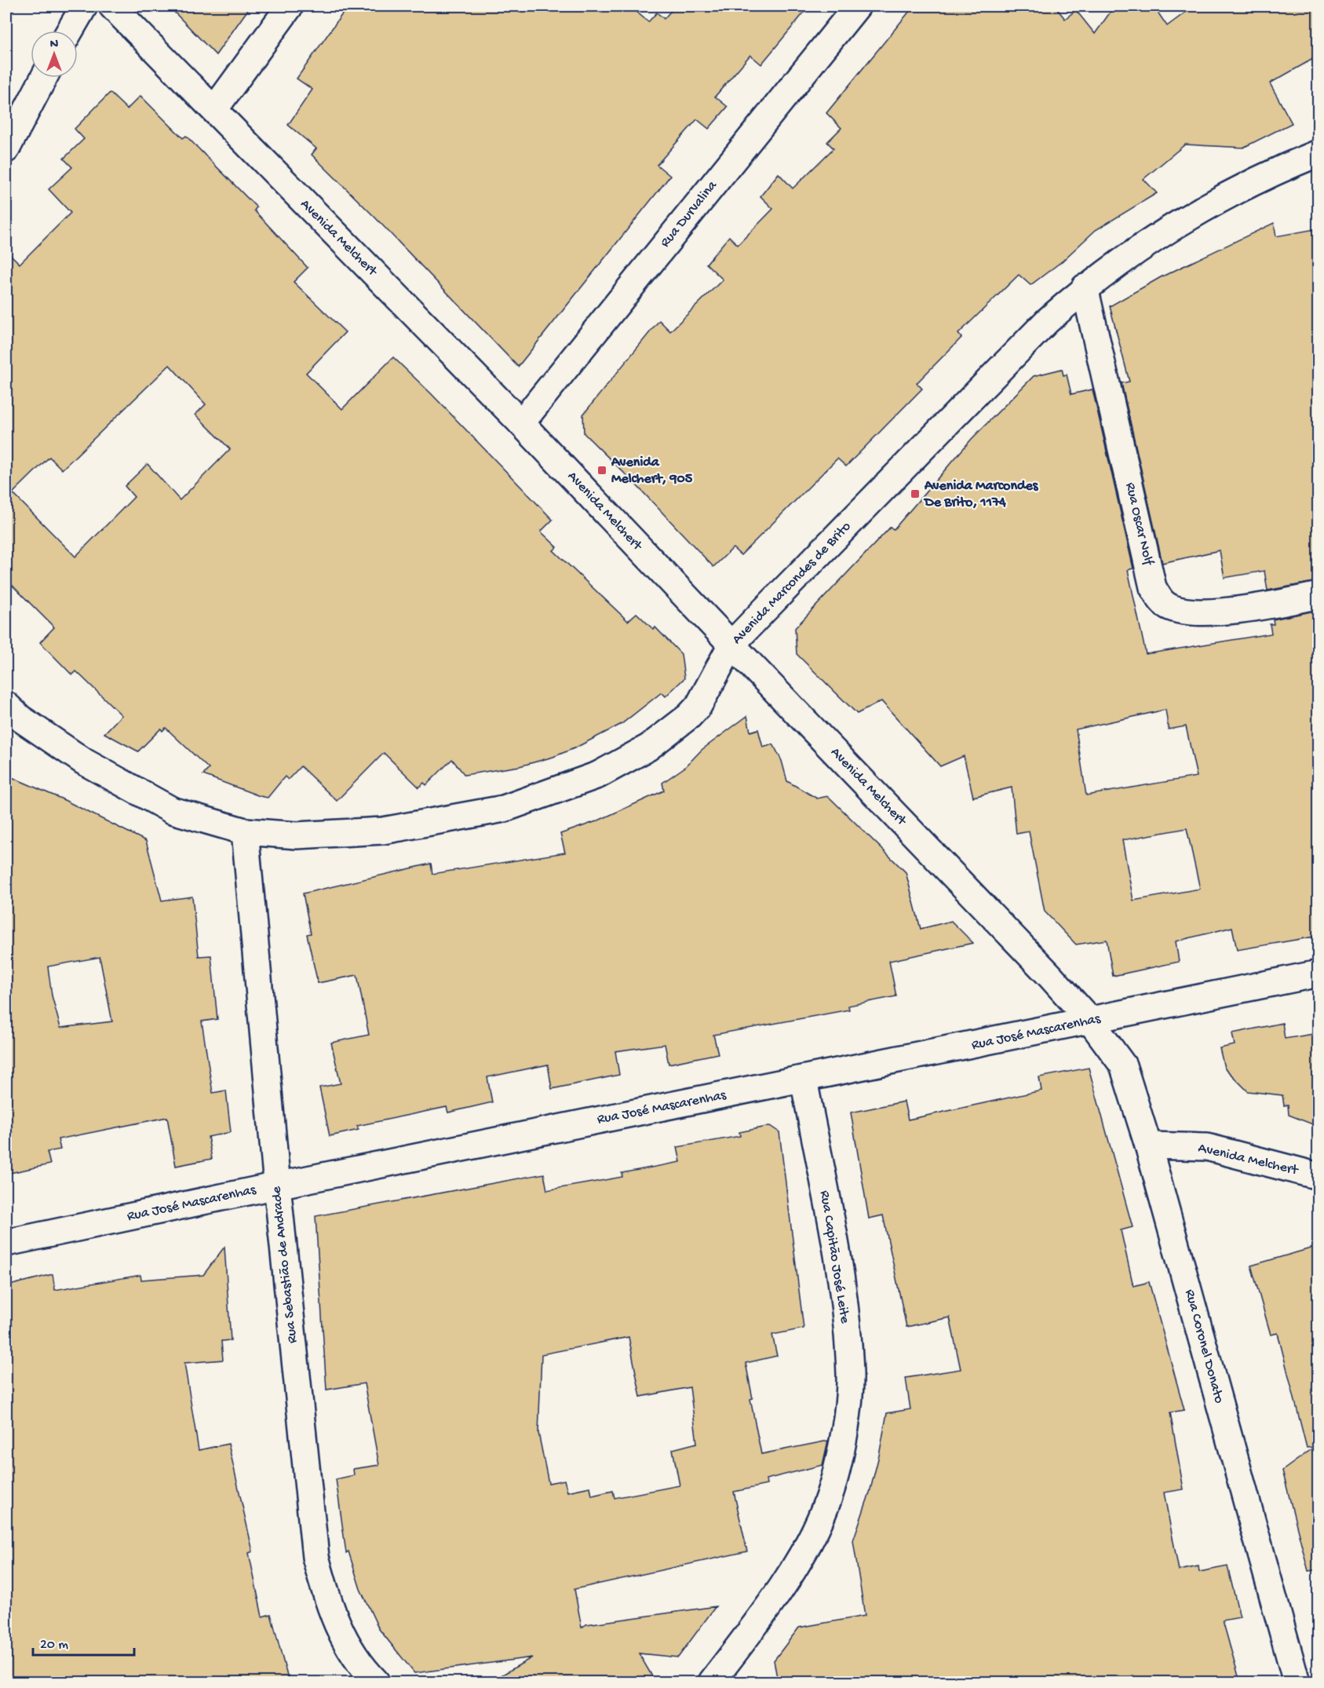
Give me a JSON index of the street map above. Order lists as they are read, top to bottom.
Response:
{
  "streets": {
    "street": [
      "Rua Durvalina",
      "Avenida Melchert",
      "Rua Oscar Nolf",
      "Avenida Marcondes de Brito",
      "Rua José Mascarenhas",
      "Rua Capitão José Leite",
      "Rua Sebastião de Andrade",
      "Rua Coronel Donato"
    ]
  },
  "crossings": [
    ["Rua Durvalina", "Avenida Melchert"],
    ["Avenida Melchert", "Avenida Marcondes de Brito"],
    ["Avenida Melchert", "Rua José Mascarenhas"],
    ["Avenida Melchert", "Rua Coronel Donato"],
    ["Rua Oscar Nolf", "Avenida Marcondes de Brito"],
    ["Avenida Marcondes de Brito", "Rua Sebastião de Andrade"],
    ["Rua José Mascarenhas", "Rua Capitão José Leite"],
    ["Rua José Mascarenhas", "Rua Sebastião de Andrade"],
    ["Rua José Mascarenhas", "Rua Coronel Donato"]
  ],
  "places": {
    "transit": ["Avenida Melchert, 905", "Avenida Marcondes De Brito, 1174"]
  },
  "scale_bar": "20 m",
  "north": "top"
}
